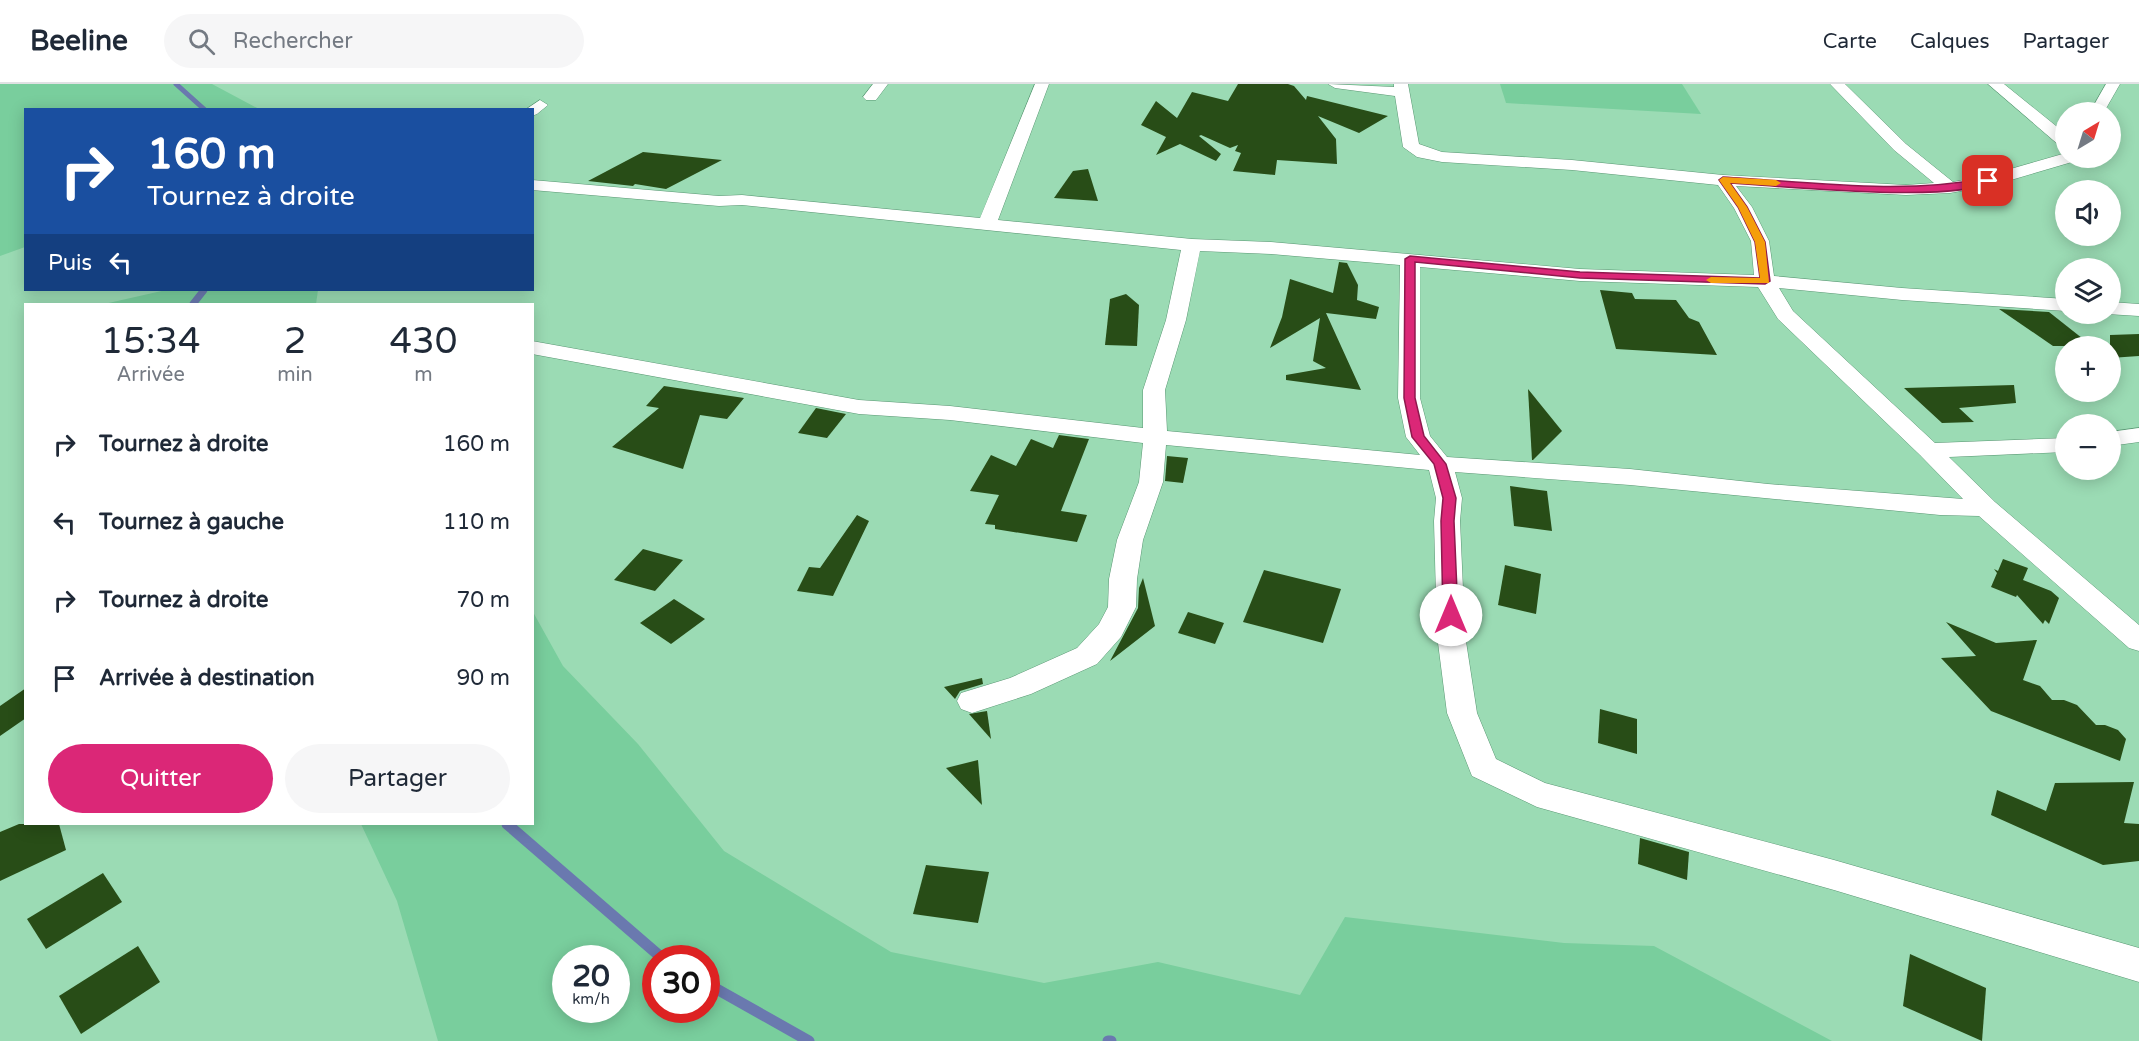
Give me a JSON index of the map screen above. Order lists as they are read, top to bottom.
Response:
{
  "north": "top right",
  "page": {
    "header": "Beeline",
    "search": "Rechercher",
    "nav": ["Carte", "Calques", "Partager"],
    "map_buttons": ["+", "−"],
    "turn": ["160 m", "Tournez à droite"],
    "then": "Puis",
    "eta": [
      "15:34",
      "Arrivée",
      "2",
      "min",
      "430",
      "m"
    ],
    "list": [
      {
        "name": "Tournez à droite",
        "value": "160 m"
      },
      {
        "name": "Tournez à gauche",
        "value": "110 m"
      },
      {
        "name": "Tournez à droite",
        "value": "70 m"
      },
      {
        "name": "Arrivée à destination",
        "value": "90 m"
      }
    ],
    "buttons": ["Quitter", "Partager"],
    "speed": "20 km/h",
    "limit": "30"
  }
}
